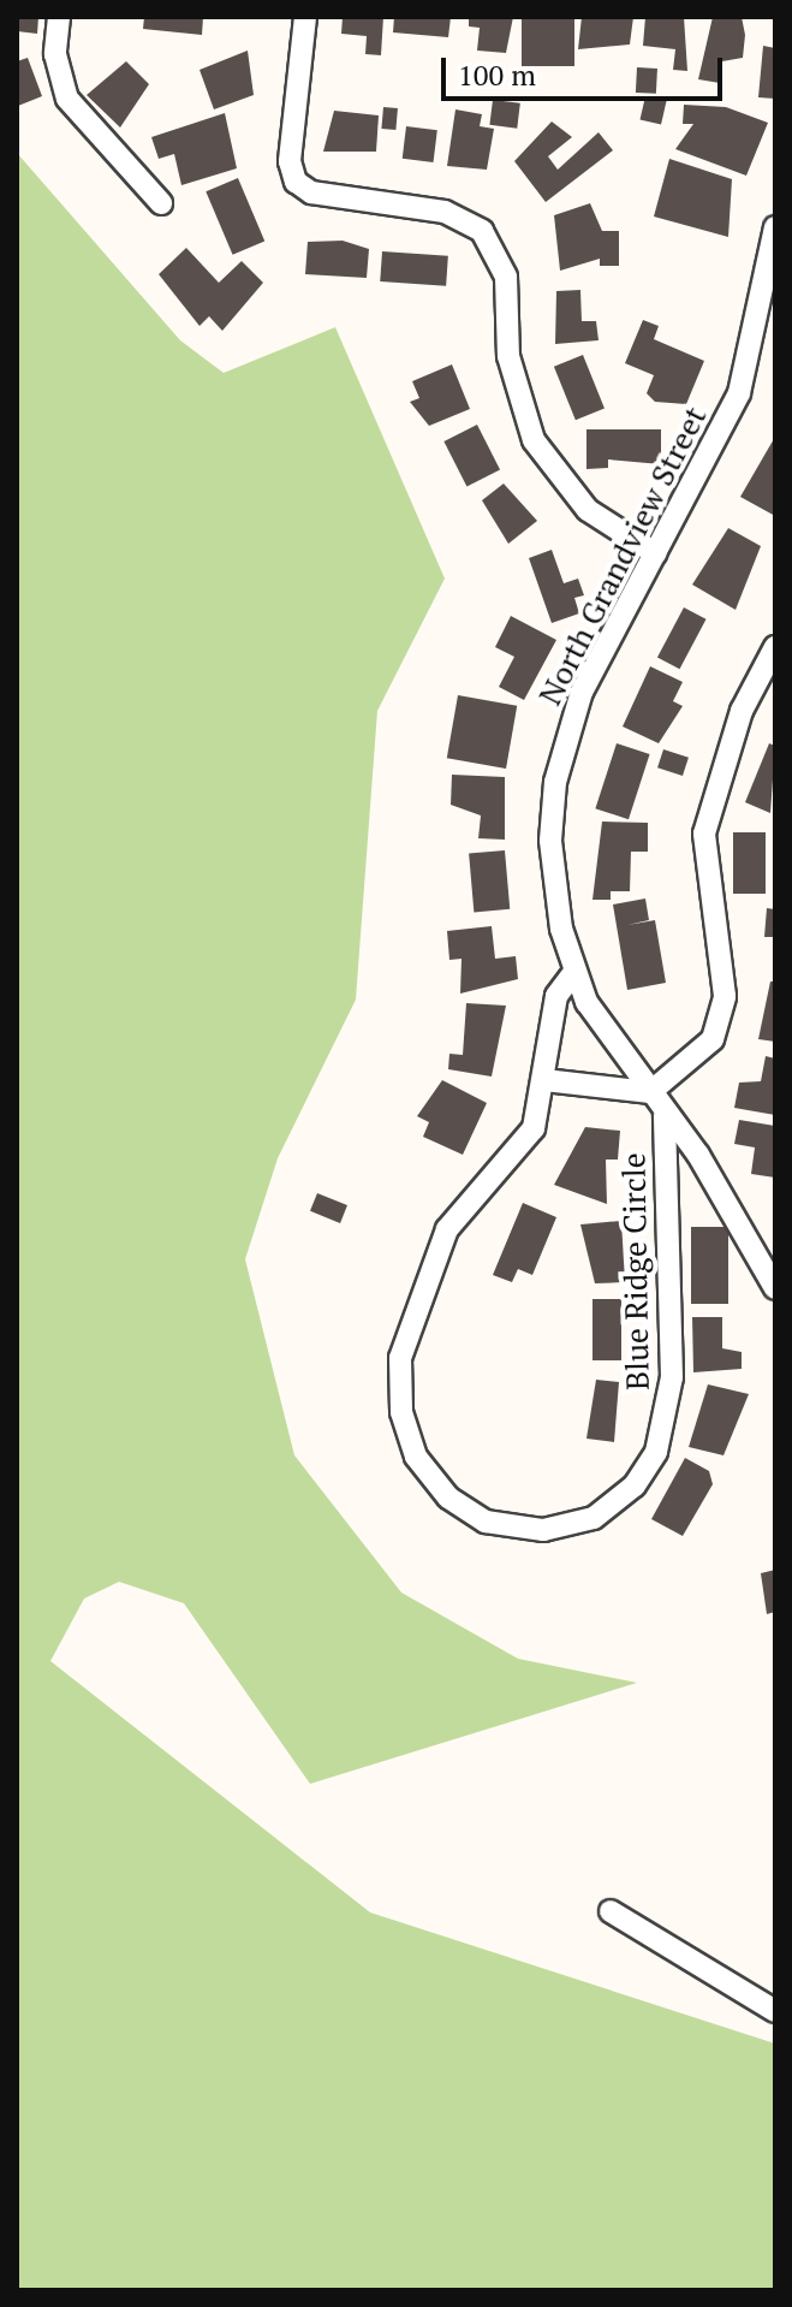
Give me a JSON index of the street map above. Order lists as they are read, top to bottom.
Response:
{
  "streets": {
    "street": ["North Grandview Street", "Blue Ridge Circle"]
  },
  "crossings": [
    ["North Grandview Street", "Blue Ridge Circle"]
  ],
  "scale_bar": "100 m"
}
